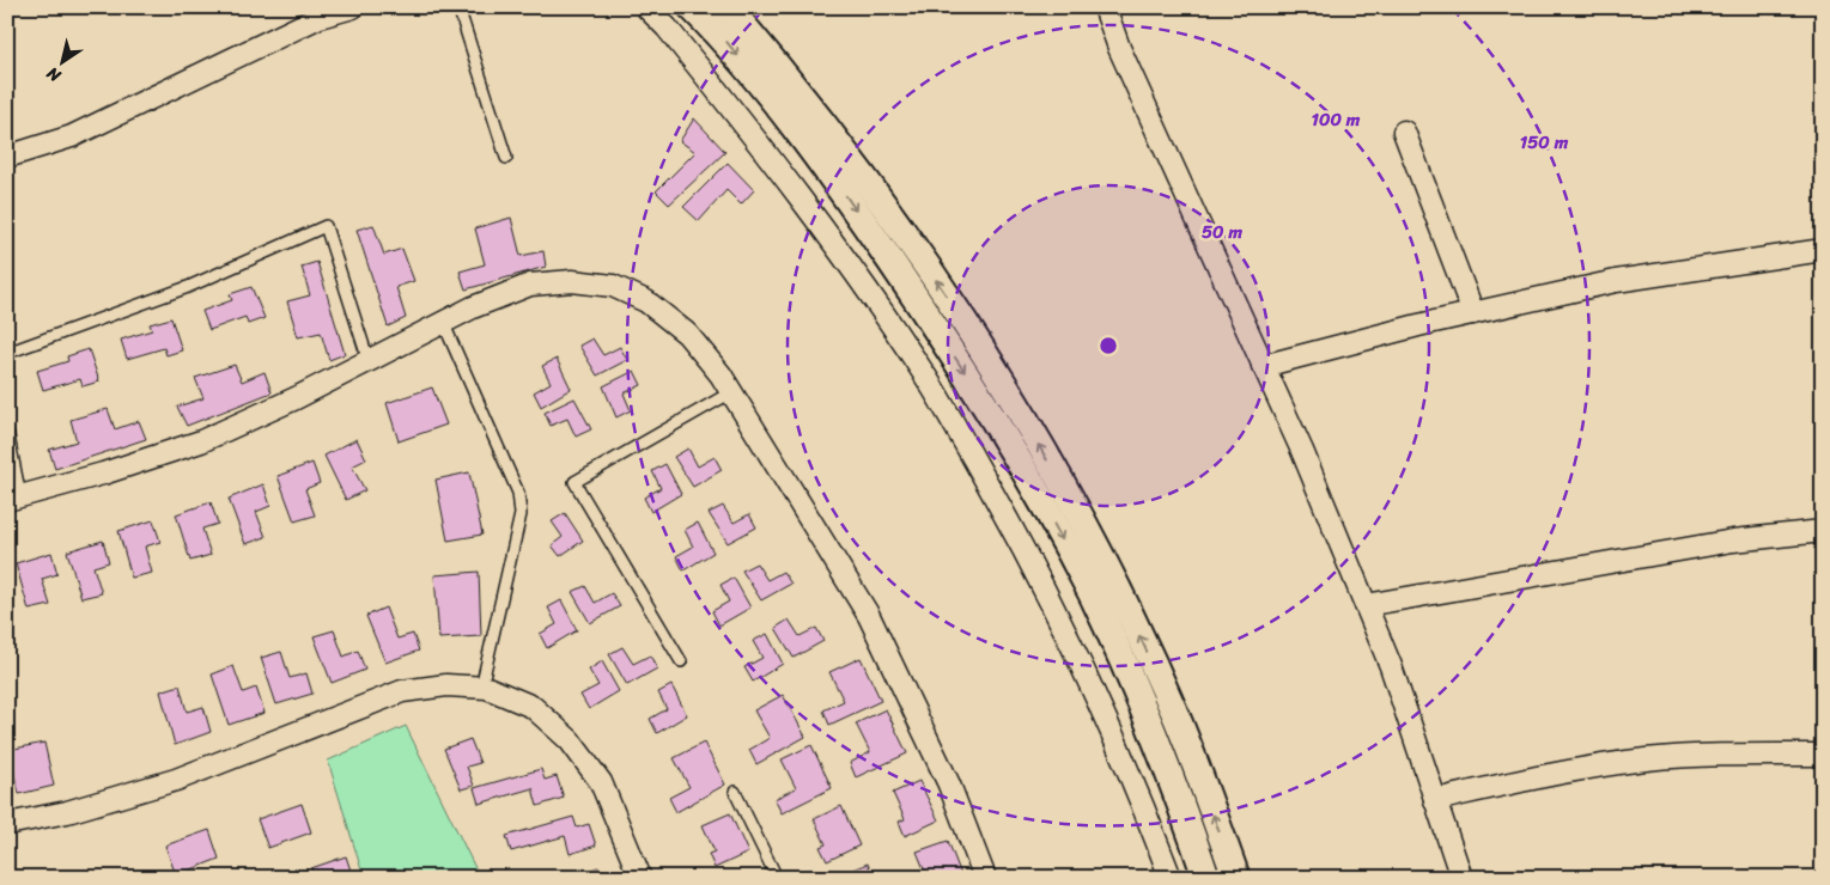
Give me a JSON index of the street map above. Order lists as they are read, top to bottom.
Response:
{
  "north": "bottom left",
  "rings": ["100 m", "150 m", "50 m"]
}
